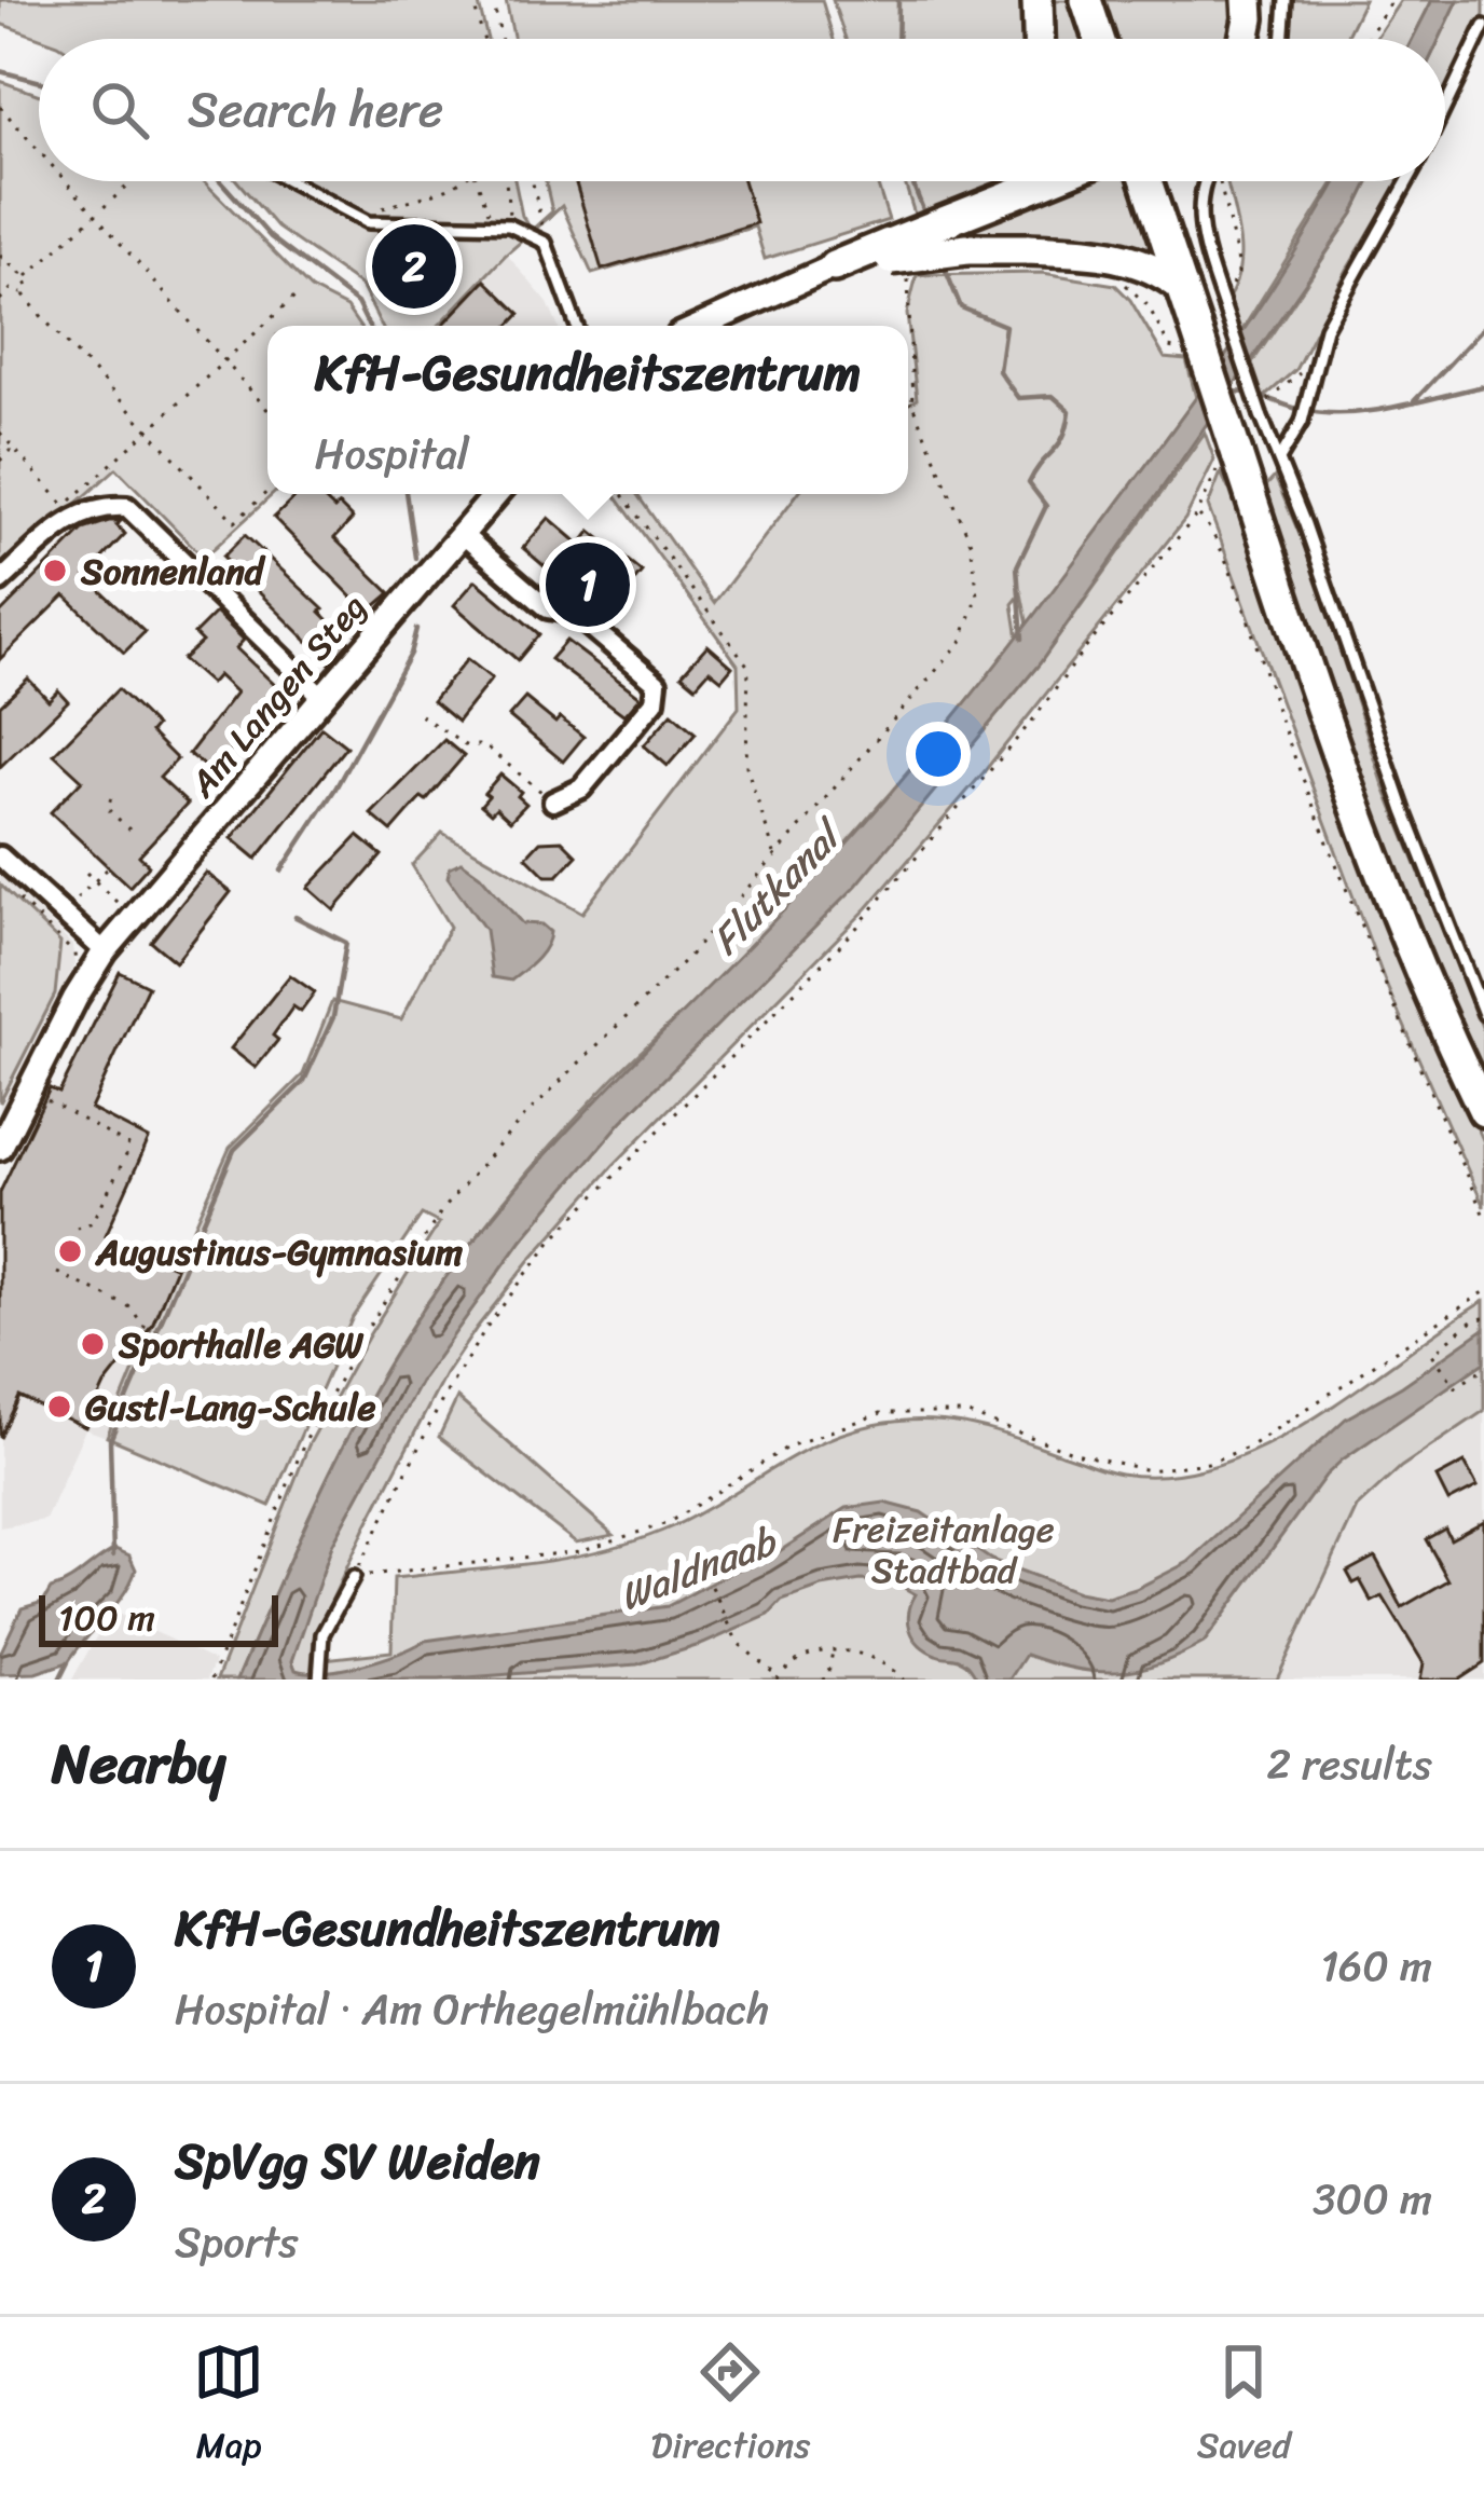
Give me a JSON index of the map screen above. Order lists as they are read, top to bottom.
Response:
{
  "streets": {
    "street": ["Am Langen Steg"]
  },
  "water": ["Flutkanal", "Waldnaab"],
  "parks": ["Freizeitanlage Stadtbad"],
  "places": [
    "Sonnenland",
    "Augustinus-Gymnasium",
    "Sporthalle AGW",
    "Gustl-Lang-Schule"
  ],
  "scale_bar": "100 m",
  "page": {
    "search": "Search here",
    "pins": ["2", "1"],
    "popup": ["KfH-Gesundheitszentrum", "Hospital"],
    "scale": "100 m",
    "heading": ["Nearby", "2 results"],
    "list": [
      {
        "mark": "1",
        "name": "KfH-Gesundheitszentrum",
        "note": "Hospital · Am Orthegelmühlbach",
        "value": "160 m"
      },
      {
        "mark": "2",
        "name": "SpVgg SV Weiden",
        "note": "Sports",
        "value": "300 m"
      }
    ],
    "nav": ["Map", "Directions", "Saved"]
  }
}
